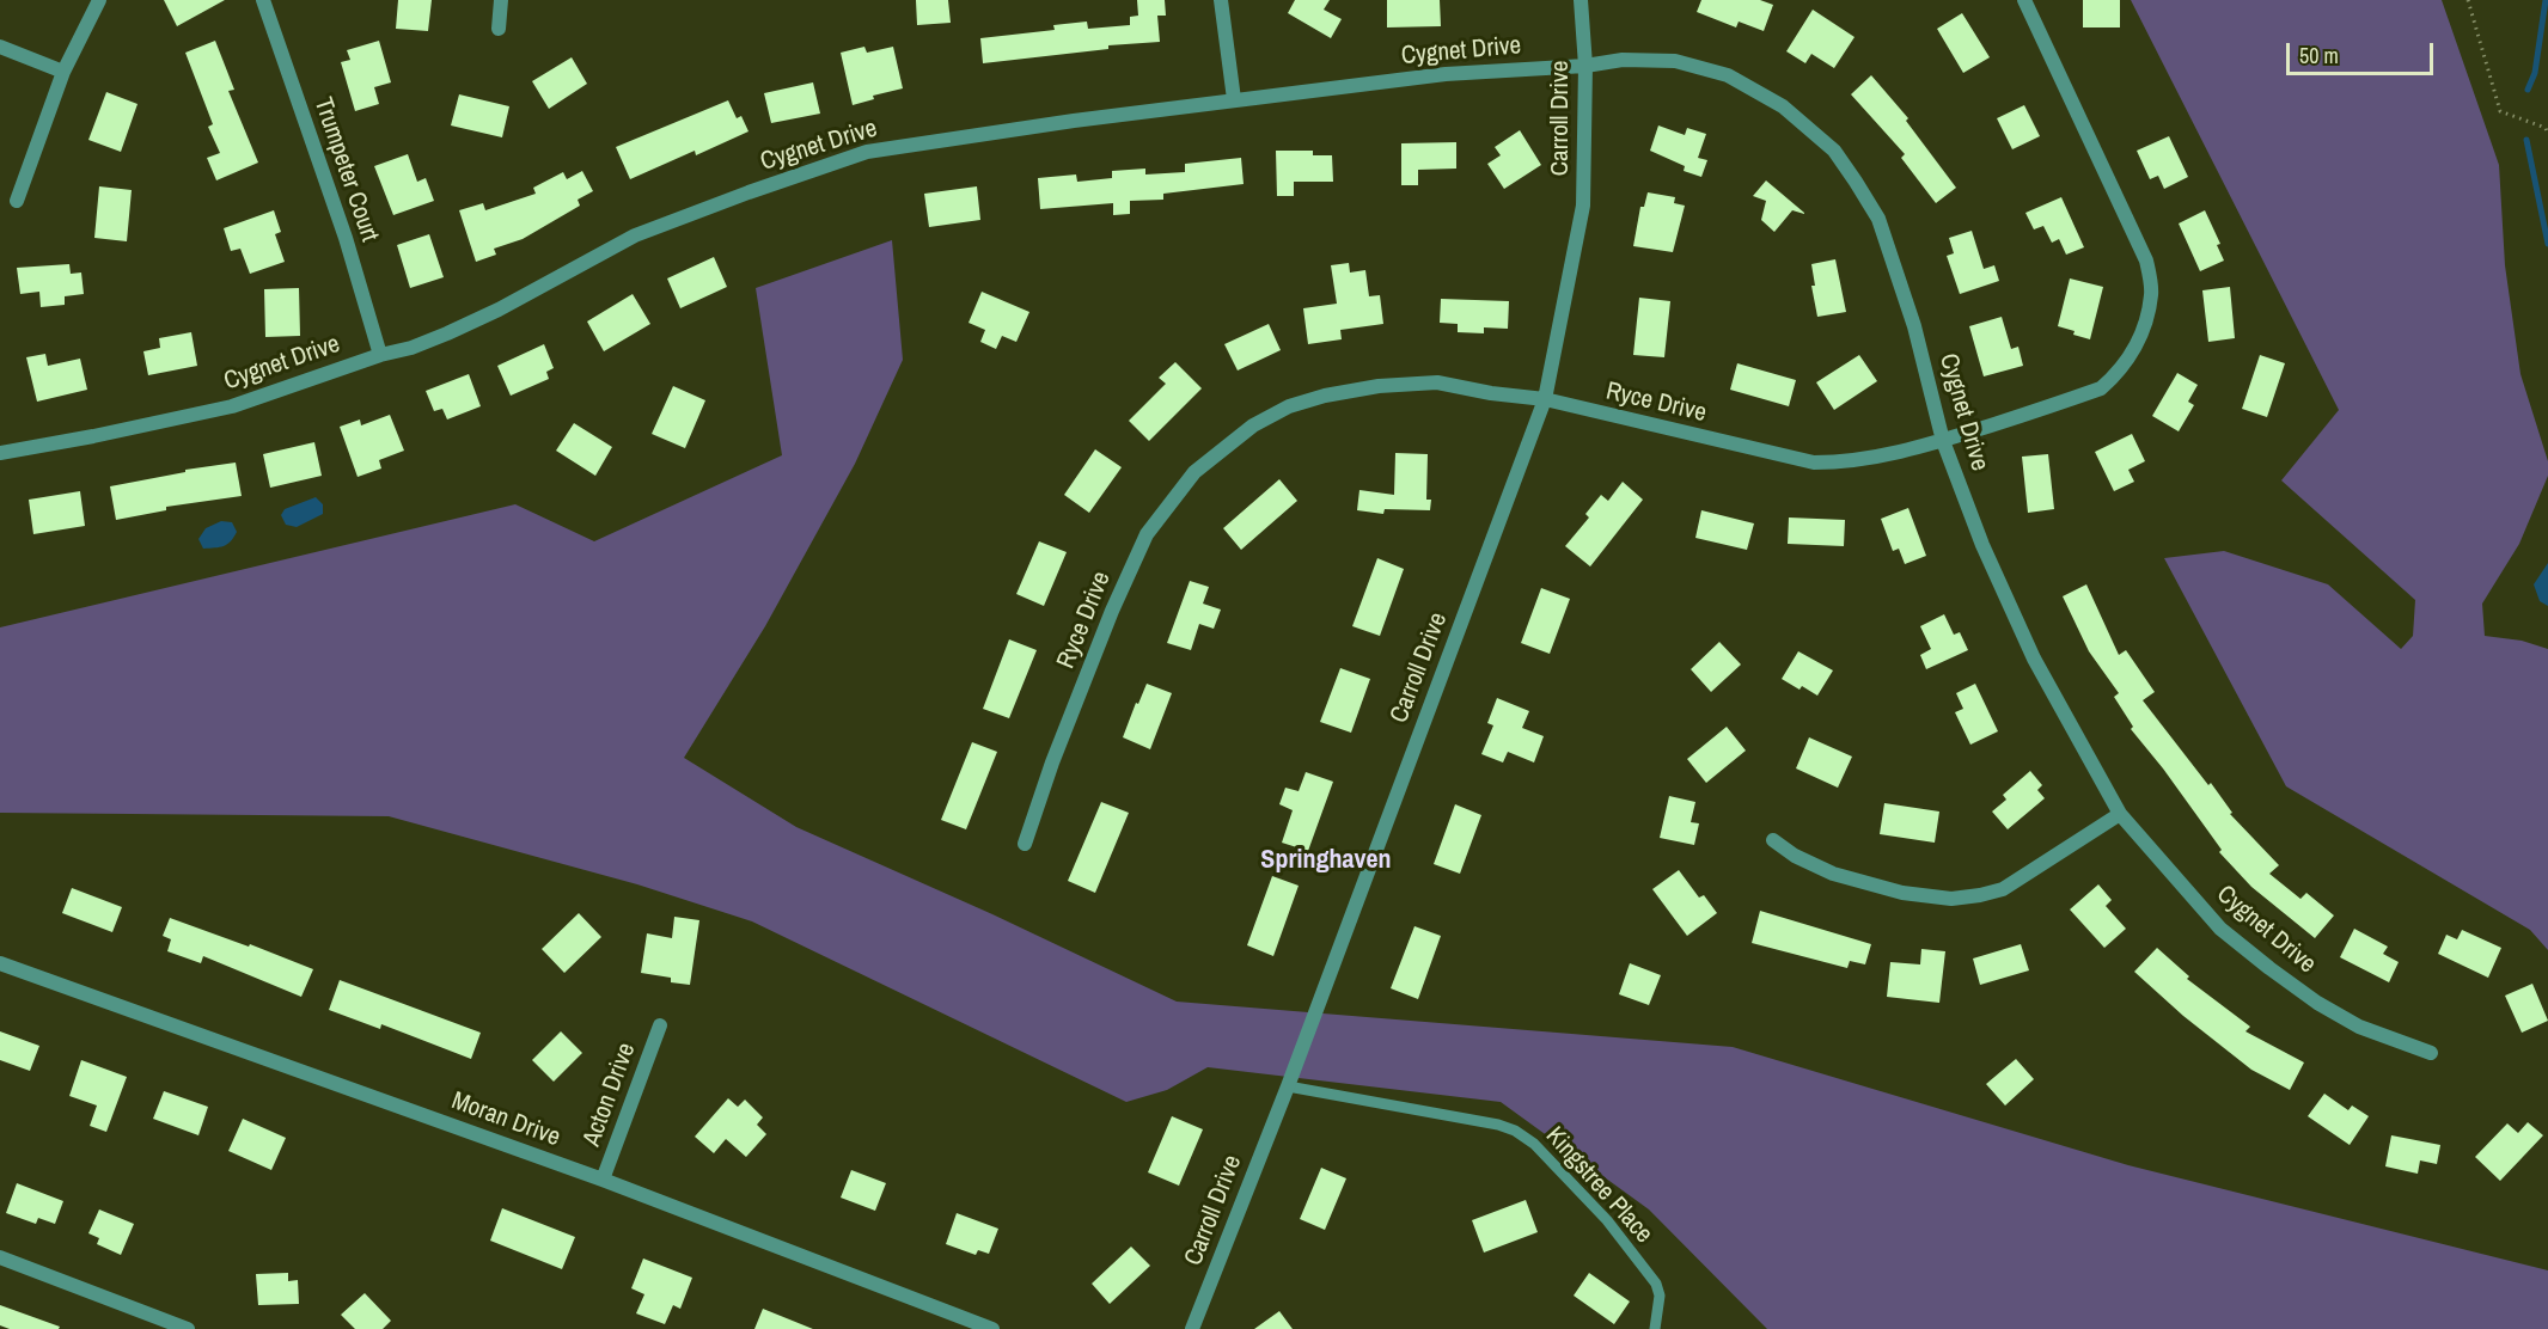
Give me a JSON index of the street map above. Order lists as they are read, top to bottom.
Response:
{
  "streets": {
    "street": [
      "Cygnet Drive",
      "Carroll Drive",
      "Trumpeter Court",
      "Ryce Drive",
      "Acton Drive",
      "Moran Drive"
    ],
    "lane": ["Kingstree Place"]
  },
  "crossings": [
    ["Cygnet Drive", "Carroll Drive"],
    ["Cygnet Drive", "Trumpeter Court"],
    ["Cygnet Drive", "Ryce Drive"],
    ["Carroll Drive", "Ryce Drive"],
    ["Carroll Drive", "Kingstree Place"],
    ["Acton Drive", "Moran Drive"]
  ],
  "districts": ["Springhaven"],
  "scale_bar": "50 m"
}
